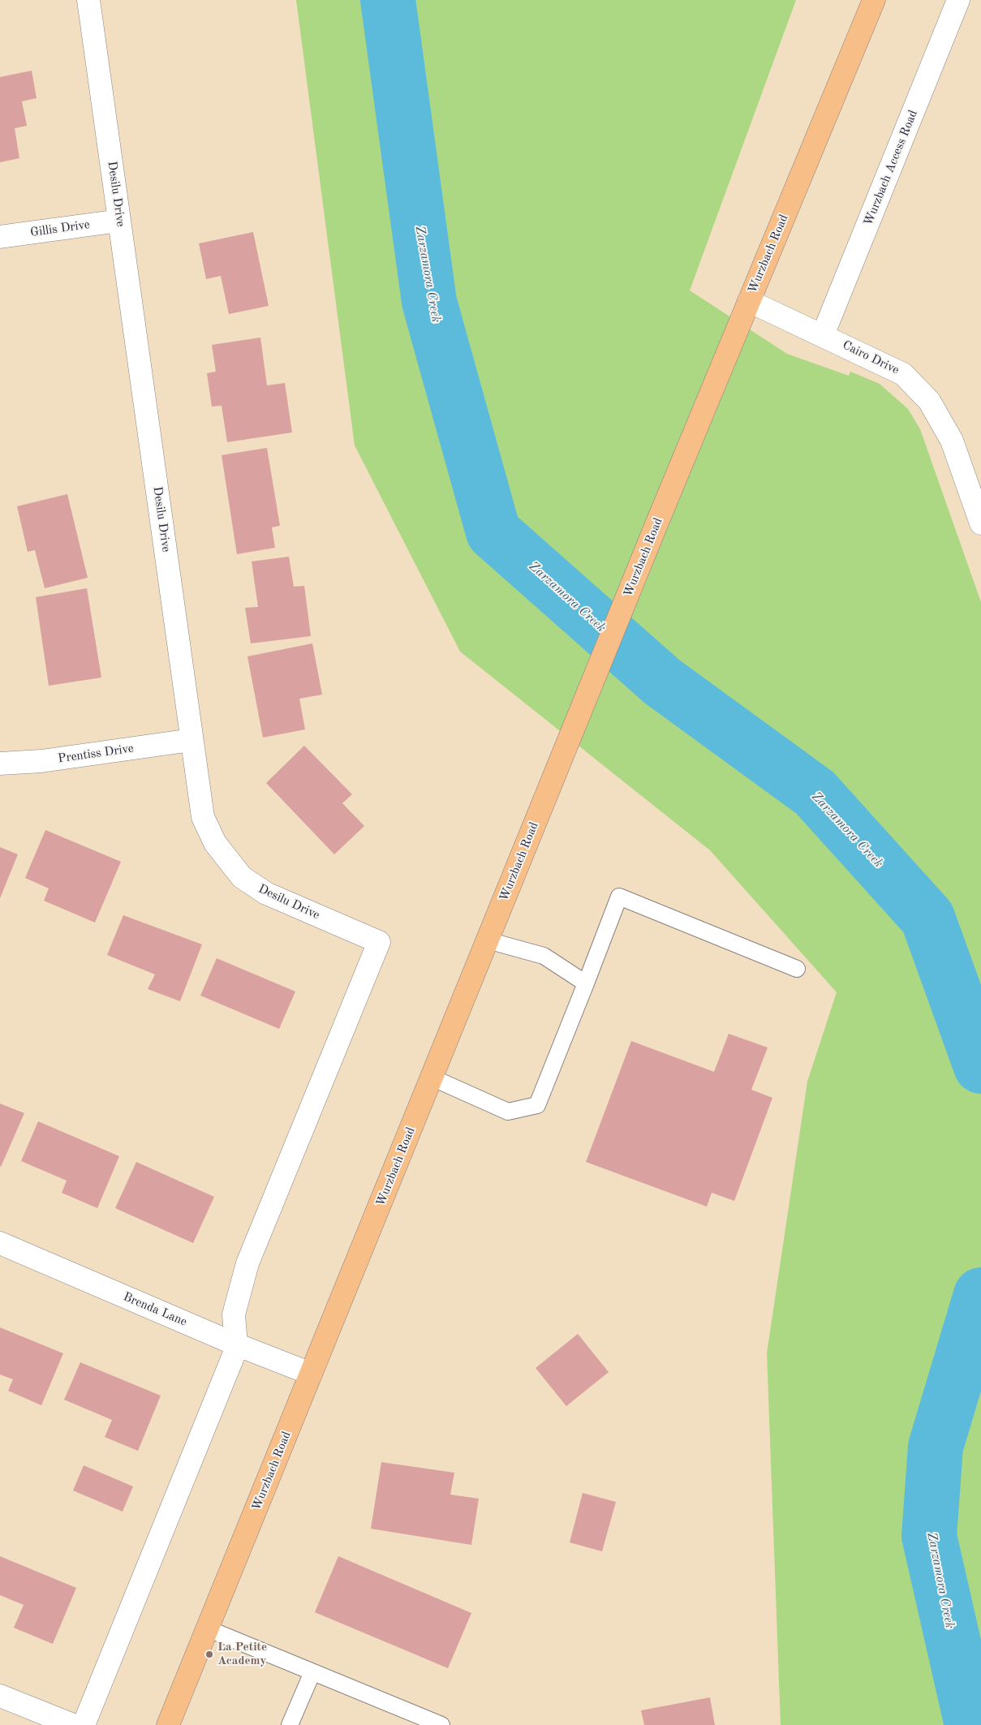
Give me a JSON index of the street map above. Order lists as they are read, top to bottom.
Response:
{
  "streets": {
    "main road": ["Wurzbach Road"],
    "street": [
      "Wurzbach Access Road",
      "Desilu Drive",
      "Gillis Drive",
      "Cairo Drive",
      "Prentiss Drive",
      "Brenda Lane"
    ]
  },
  "crossings": [
    ["Wurzbach Access Road", "Cairo Drive"],
    ["Desilu Drive", "Gillis Drive"],
    ["Desilu Drive", "Prentiss Drive"],
    ["Desilu Drive", "Brenda Lane"],
    ["Wurzbach Road", "Cairo Drive"],
    ["Wurzbach Road", "Brenda Lane"]
  ],
  "water": ["Zarzamora Creek"],
  "places": ["La Petite Academy"]
}
